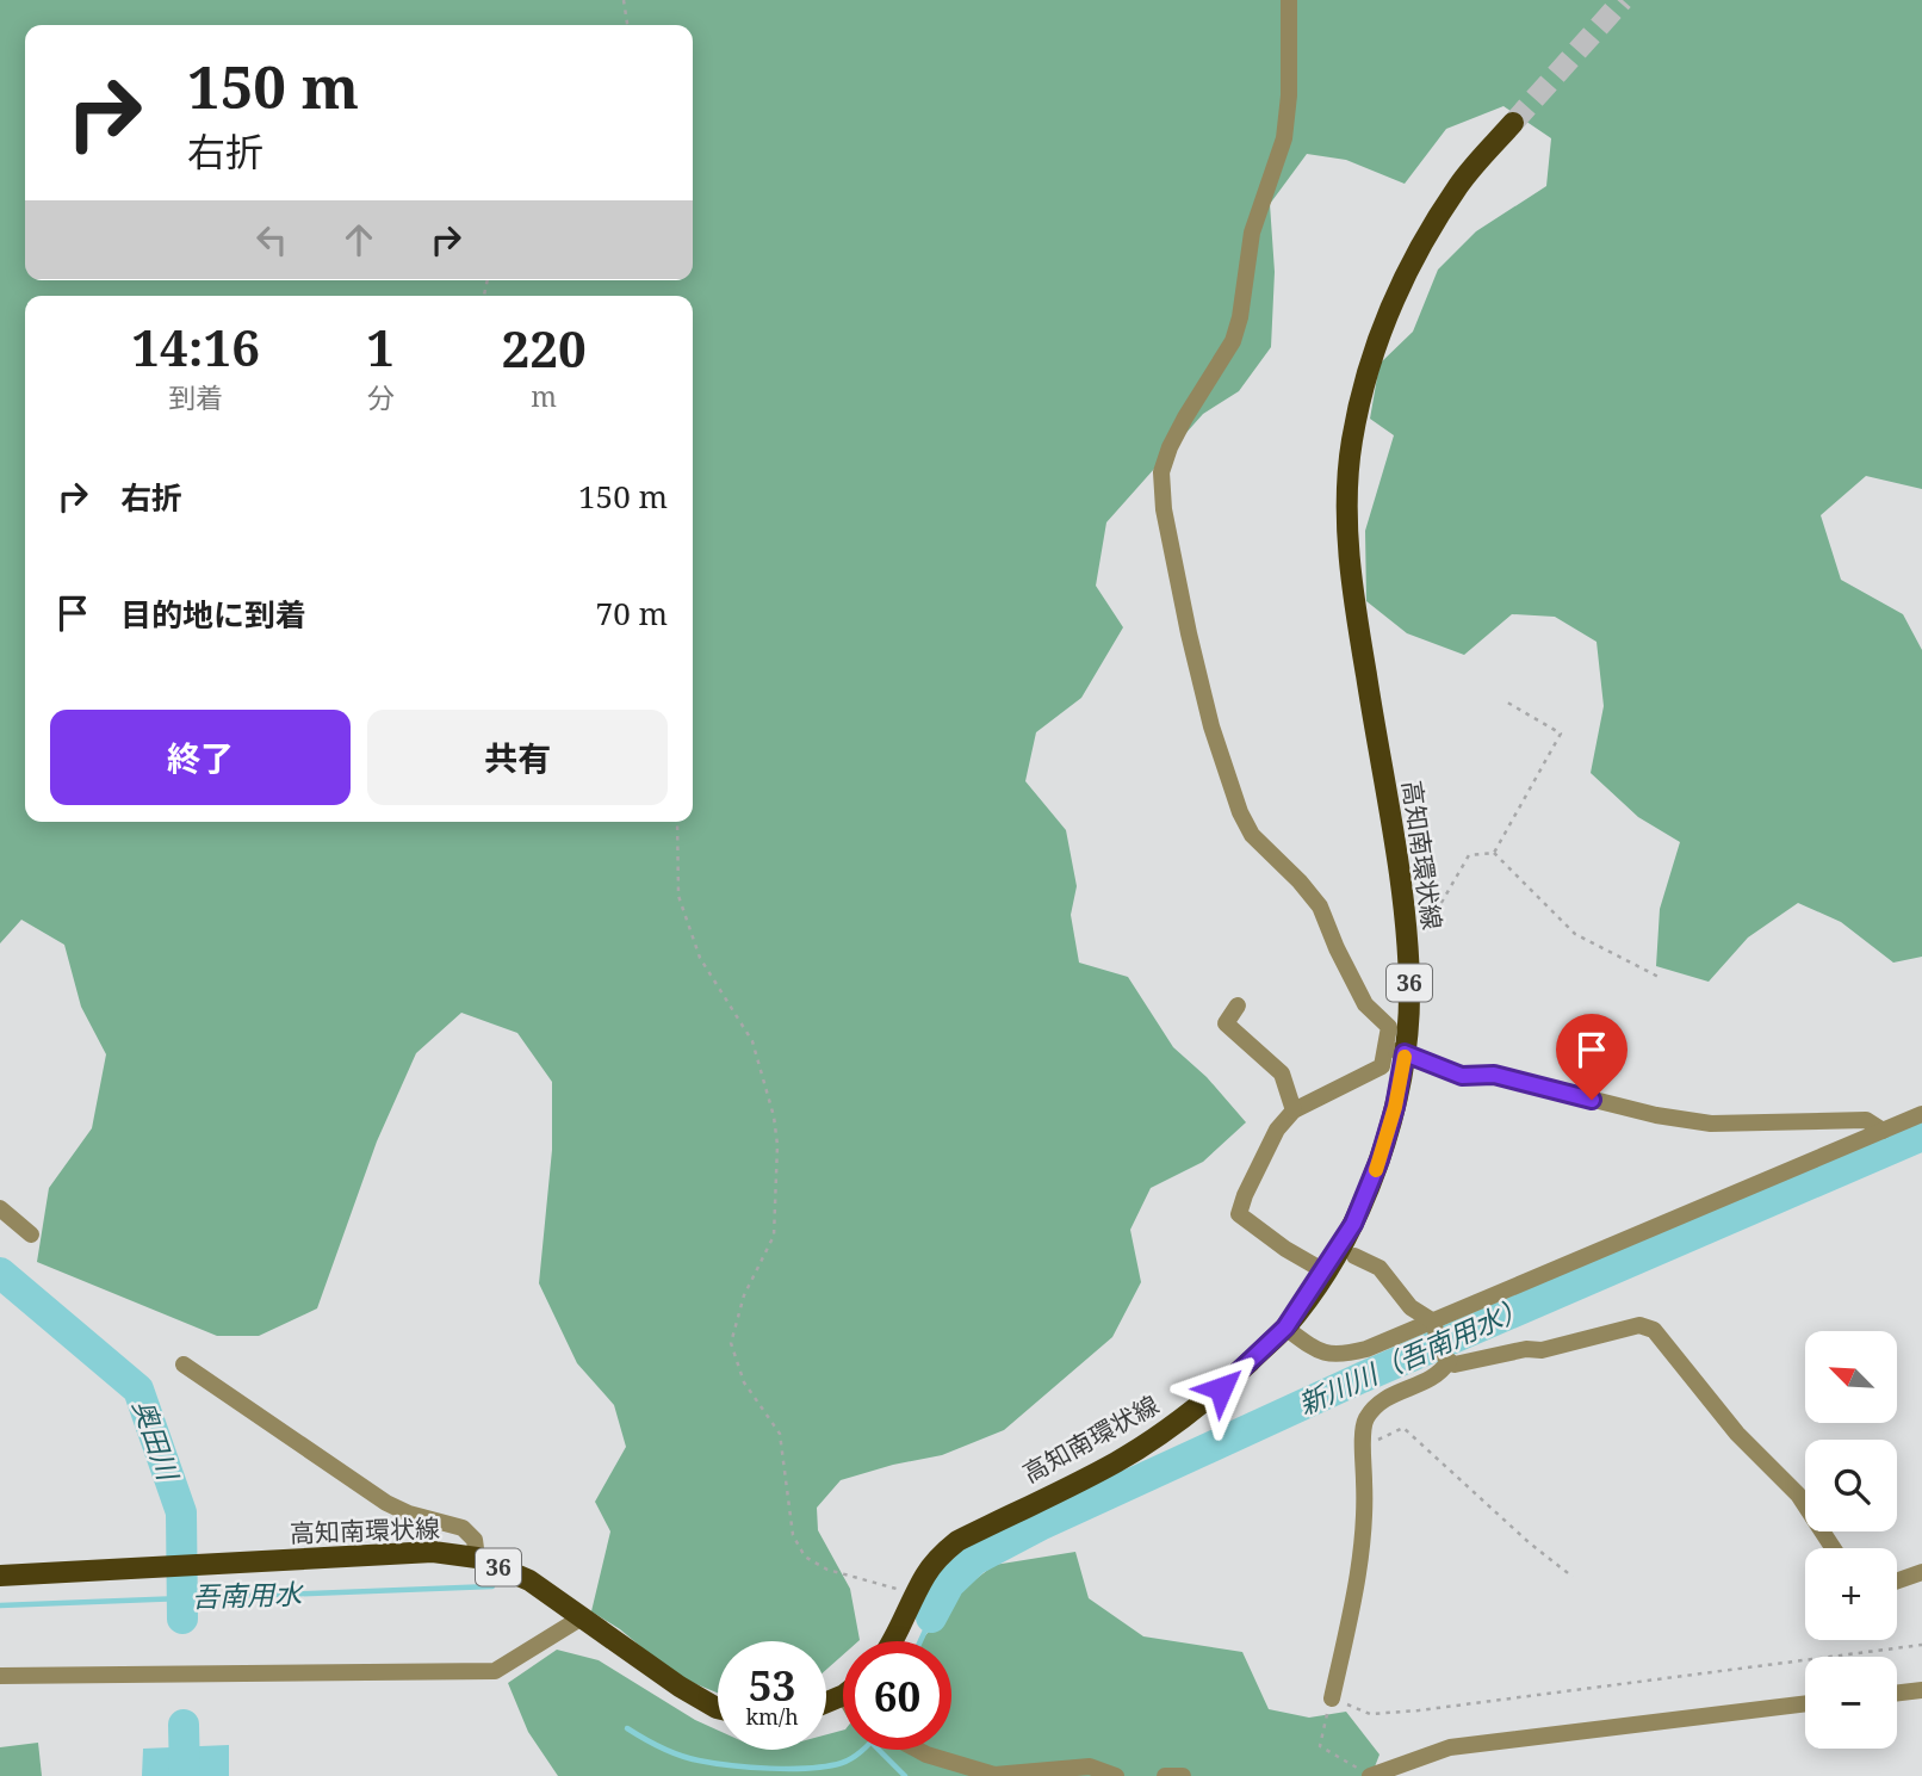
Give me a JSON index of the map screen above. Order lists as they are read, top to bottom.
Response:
{
  "streets": {
    "main road": ["高知南環状線", "36"]
  },
  "water": ["新川川（吾南用水）", "奥田川", "吾南用水"],
  "north": "top left",
  "page": {
    "turn": ["150 m", "右折"],
    "eta": [
      "14:16",
      "到着",
      "1",
      "分",
      "220",
      "m"
    ],
    "list": [
      {
        "name": "右折",
        "value": "150 m"
      },
      {
        "name": "目的地に到着",
        "value": "70 m"
      }
    ],
    "buttons": ["終了", "共有"],
    "map_buttons": ["+", "−"],
    "speed": "53 km/h",
    "limit": "60"
  }
}
